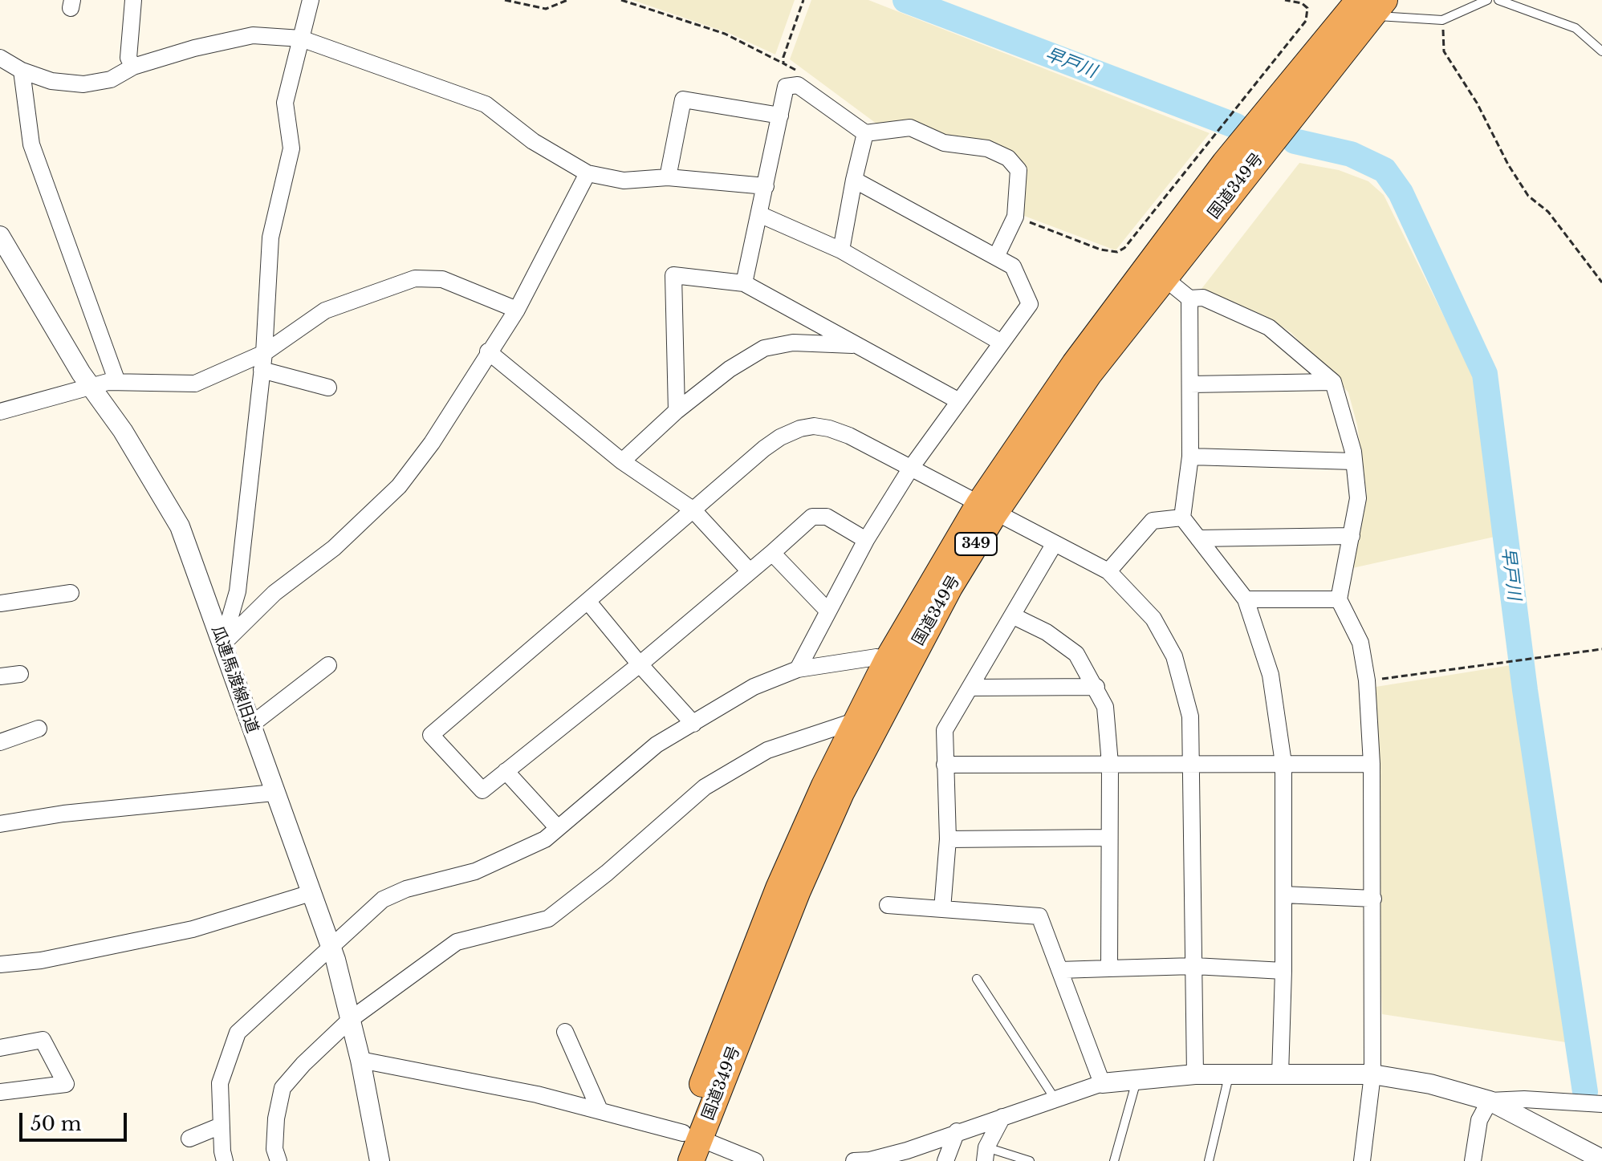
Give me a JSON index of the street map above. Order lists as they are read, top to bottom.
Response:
{
  "streets": {
    "highway": ["国道349号", "349"],
    "street": ["瓜連馬渡線旧道"]
  },
  "water": ["早戸川"],
  "scale_bar": "50 m"
}
